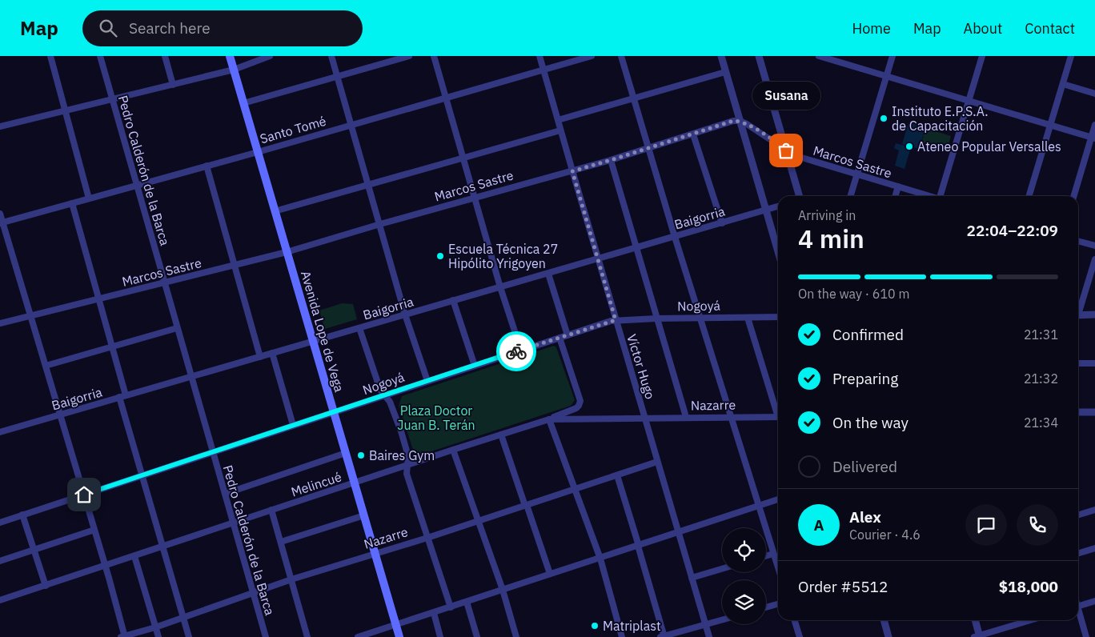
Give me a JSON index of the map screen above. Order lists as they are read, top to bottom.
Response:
{
  "streets": {
    "main road": ["Avenida Lope de Vega"],
    "street": [
      "Santo Tomé",
      "Marcos Sastre",
      "Pedro Calderón de la Barca",
      "Baigorria",
      "Nogoyá",
      "Víctor Hugo",
      "Nazarre",
      "Melincué"
    ]
  },
  "crossings": [
    ["Santo Tomé", "Pedro Calderón de la Barca"],
    ["Santo Tomé", "Avenida Lope de Vega"],
    ["Santo Tomé", "Víctor Hugo"],
    ["Marcos Sastre", "Pedro Calderón de la Barca"],
    ["Marcos Sastre", "Avenida Lope de Vega"],
    ["Marcos Sastre", "Víctor Hugo"],
    ["Pedro Calderón de la Barca", "Baigorria"],
    ["Pedro Calderón de la Barca", "Nogoyá"],
    ["Pedro Calderón de la Barca", "Nazarre"],
    ["Pedro Calderón de la Barca", "Melincué"],
    ["Baigorria", "Avenida Lope de Vega"],
    ["Baigorria", "Víctor Hugo"],
    ["Nogoyá", "Avenida Lope de Vega"],
    ["Nogoyá", "Víctor Hugo"],
    ["Avenida Lope de Vega", "Nazarre"],
    ["Avenida Lope de Vega", "Melincué"],
    ["Víctor Hugo", "Nazarre"],
    ["Víctor Hugo", "Melincué"],
    ["Nazarre", "Melincué"]
  ],
  "parks": ["Plaza Doctor Juan B. Terán"],
  "places": [
    "Instituto E.P.S.A. de Capacitación",
    "Ateneo Popular Versalles",
    "Susana",
    "Escuela Técnica 27 Hipólito Yrigoyen",
    "Baires Gym",
    "Matriplast"
  ],
  "page": {
    "header": "Map",
    "search": "Search here",
    "nav": [
      "Home",
      "Map",
      "About",
      "Contact"
    ],
    "bubble": "Susana",
    "heading": ["4 min", "Arriving in", "22:04–22:09"],
    "panel": [
      "Alex",
      "Courier · 4.6",
      "Order #5512",
      "$18,000"
    ],
    "bar": "On the way · 610 m",
    "list": [
      ["Confirmed", "21:31"],
      ["Preparing", "21:32"],
      ["On the way", "21:34"],
      "Delivered"
    ],
    "round": "A"
  }
}
